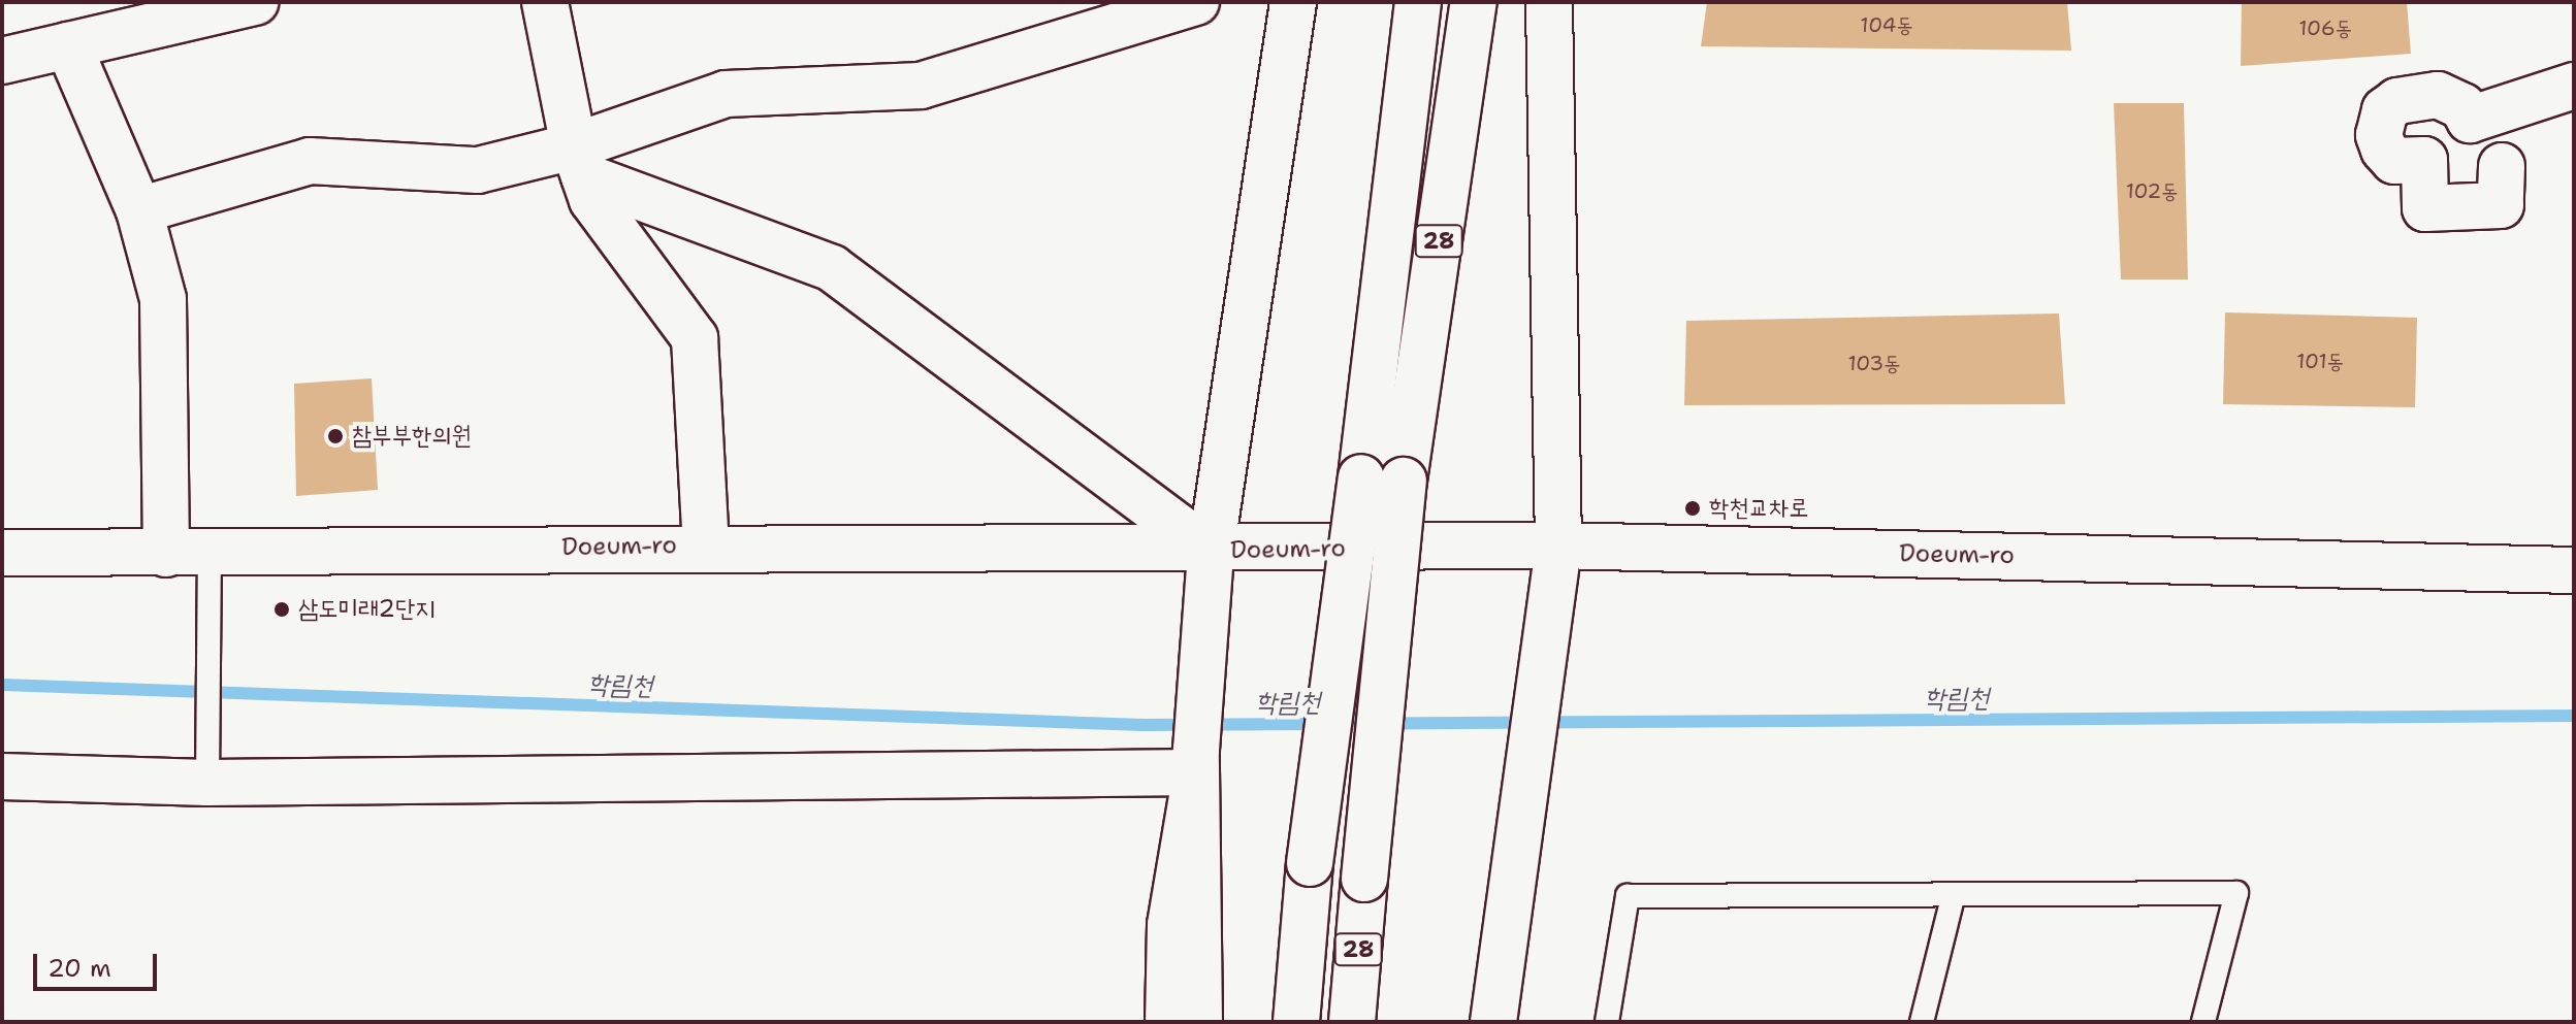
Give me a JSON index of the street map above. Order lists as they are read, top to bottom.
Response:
{
  "streets": {
    "street": ["28", "Doeum-ro"]
  },
  "water": ["학림천"],
  "places": ["참부부한의원", "학천교차로", "삼도미래2단지"],
  "house_numbers": [
    "104동",
    "106동",
    "102동",
    "101동",
    "103동"
  ],
  "scale_bar": "20 m"
}
